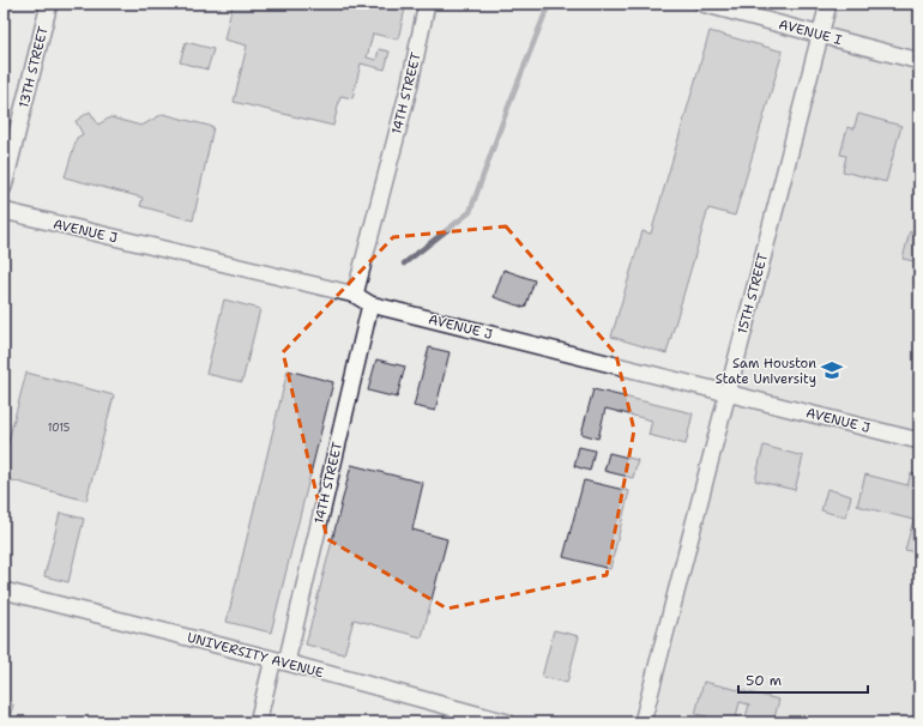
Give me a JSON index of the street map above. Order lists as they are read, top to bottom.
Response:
{
  "streets": {
    "street": [
      "AVENUE I",
      "13TH STREET",
      "14TH STREET",
      "AVENUE J",
      "15TH STREET",
      "UNIVERSITY AVENUE"
    ]
  },
  "crossings": [
    ["AVENUE I", "15TH STREET"],
    ["14TH STREET", "AVENUE J"],
    ["14TH STREET", "UNIVERSITY AVENUE"],
    ["AVENUE J", "15TH STREET"]
  ],
  "places": {
    "school or university": ["Sam Houston State University"]
  },
  "house_numbers": ["1015"],
  "scale_bar": "50 m"
}
